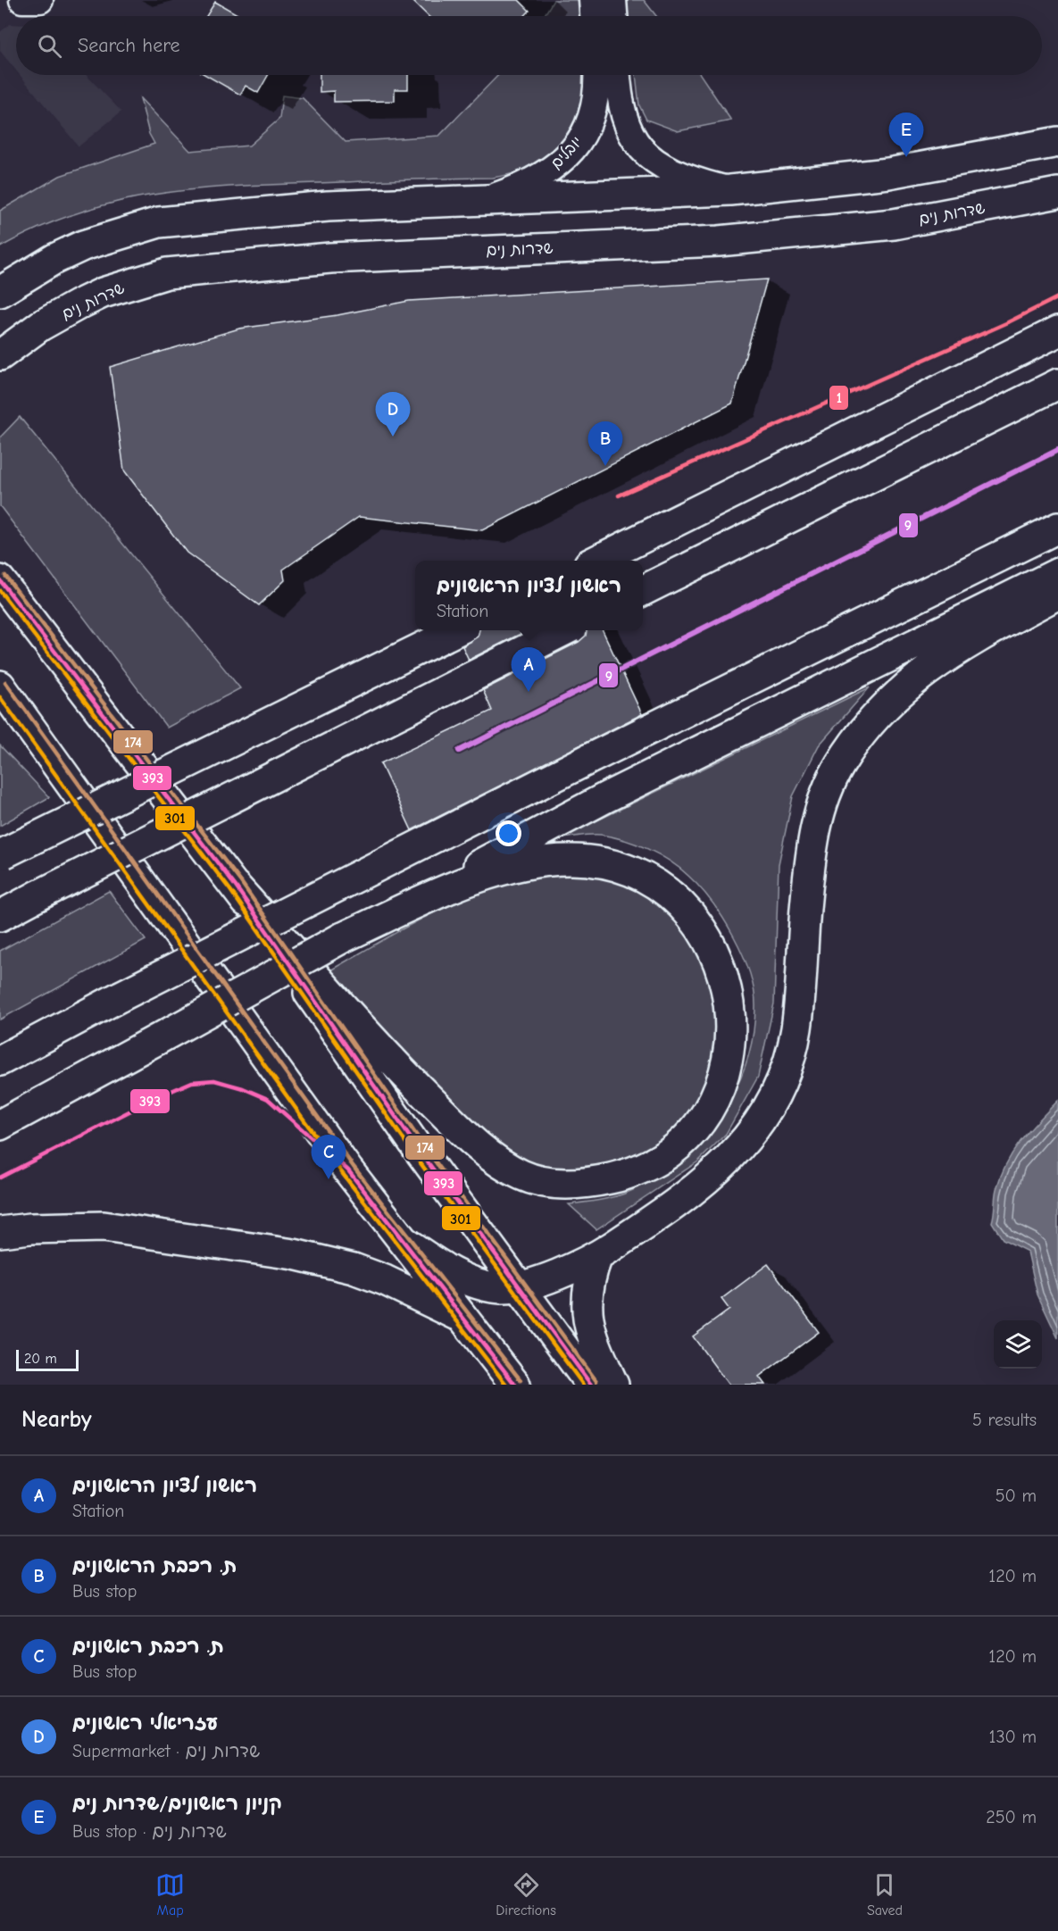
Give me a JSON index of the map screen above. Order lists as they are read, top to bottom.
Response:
{
  "streets": {
    "main road": ["שדרות נים"],
    "street": ["יובלים"]
  },
  "lines": [
    "transit line 1",
    "transit line 9",
    "transit line 174",
    "transit line 393",
    "transit line 301"
  ],
  "scale_bar": "20 m",
  "page": {
    "search": "Search here",
    "pins": [
      "E",
      "D",
      "B",
      "A",
      "C"
    ],
    "popup": ["ראשון לציון הראשונים", "Station"],
    "scale": "20 m",
    "heading": ["Nearby", "5 results"],
    "list": [
      {
        "mark": "A",
        "name": "ראשון לציון הראשונים",
        "note": "Station",
        "value": "50 m"
      },
      {
        "mark": "B",
        "name": "ת. רכבת הראשונים",
        "note": "Bus stop",
        "value": "120 m"
      },
      {
        "mark": "C",
        "name": "ת. רכבת ראשונים",
        "note": "Bus stop",
        "value": "120 m"
      },
      {
        "mark": "D",
        "name": "עזריאלי ראשונים",
        "note": "Supermarket · שדרות נים",
        "value": "130 m"
      },
      {
        "mark": "E",
        "name": "קניון ראשונים/שדרות נים",
        "note": "Bus stop · שדרות נים",
        "value": "250 m"
      }
    ],
    "nav": ["Map", "Directions", "Saved"]
  }
}
